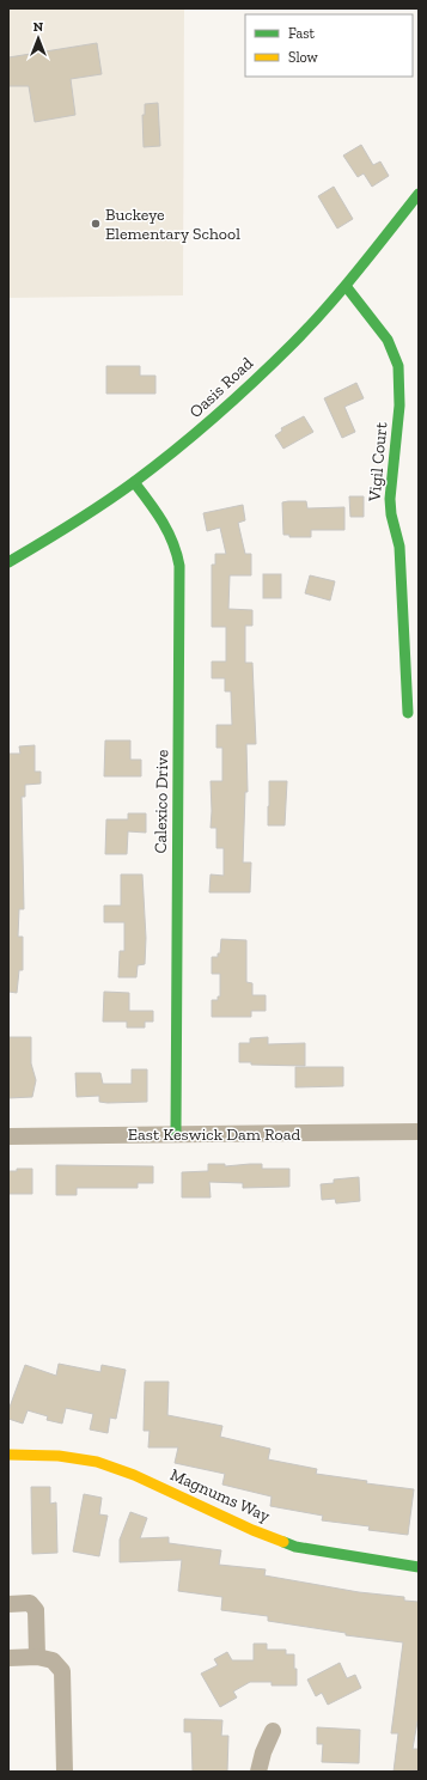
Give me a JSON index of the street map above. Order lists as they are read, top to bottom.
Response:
{
  "streets": {
    "street": [
      "Oasis Road",
      "Vigil Court",
      "Calexico Drive",
      "East Keswick Dam Road",
      "Magnums Way"
    ]
  },
  "crossings": [
    ["Oasis Road", "Vigil Court"],
    ["Oasis Road", "Calexico Drive"],
    ["Calexico Drive", "East Keswick Dam Road"]
  ],
  "places": ["Buckeye Elementary School"],
  "legend": ["Fast", "Slow"],
  "north": "top"
}
